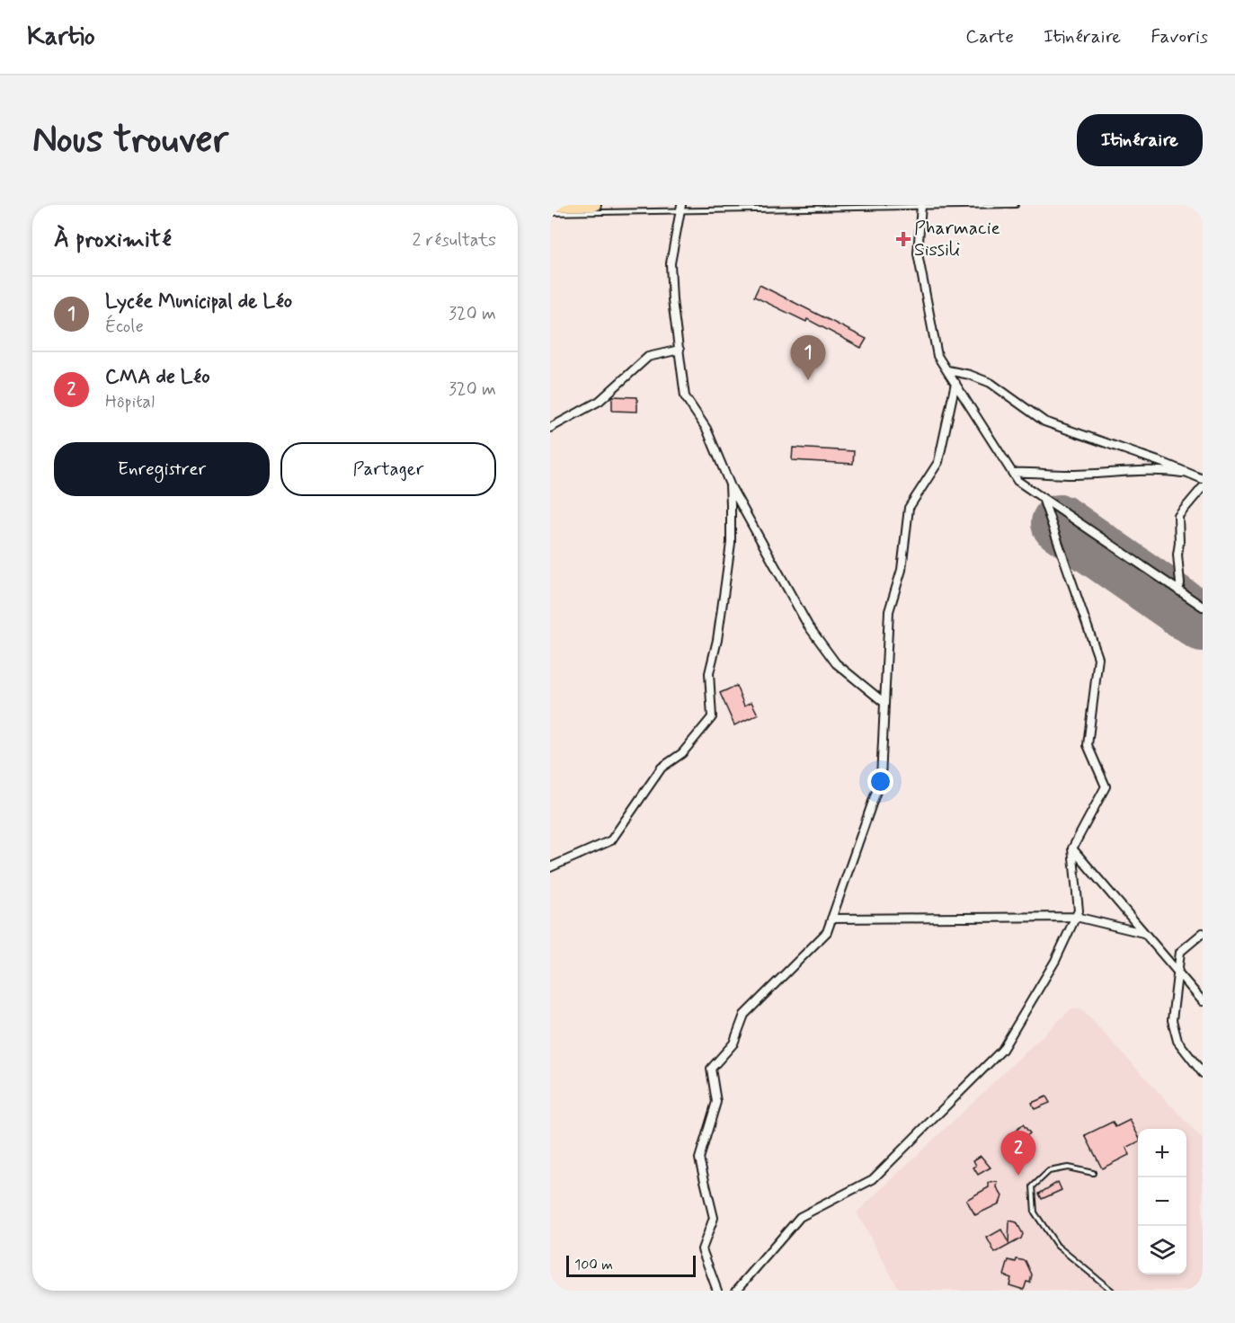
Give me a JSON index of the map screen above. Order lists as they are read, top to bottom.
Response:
{
  "places": {
    "health": ["Pharmacie Sissili"]
  },
  "scale_bar": "100 m",
  "page": {
    "header": "Kartio",
    "nav": ["Carte", "Itinéraire", "Favoris"],
    "buttons": [
      "Itinéraire",
      ["Enregistrer", "Partager"]
    ],
    "title": "Nous trouver",
    "heading": ["À proximité", "2 résultats"],
    "list": [
      {
        "mark": "1",
        "name": "Lycée Municipal de Léo",
        "note": "École",
        "value": "320 m"
      },
      {
        "mark": "2",
        "name": "CMA de Léo",
        "note": "Hôpital",
        "value": "320 m"
      }
    ],
    "pins": ["1", "2"],
    "map_buttons": ["+", "−"],
    "scale": "100 m"
  }
}
